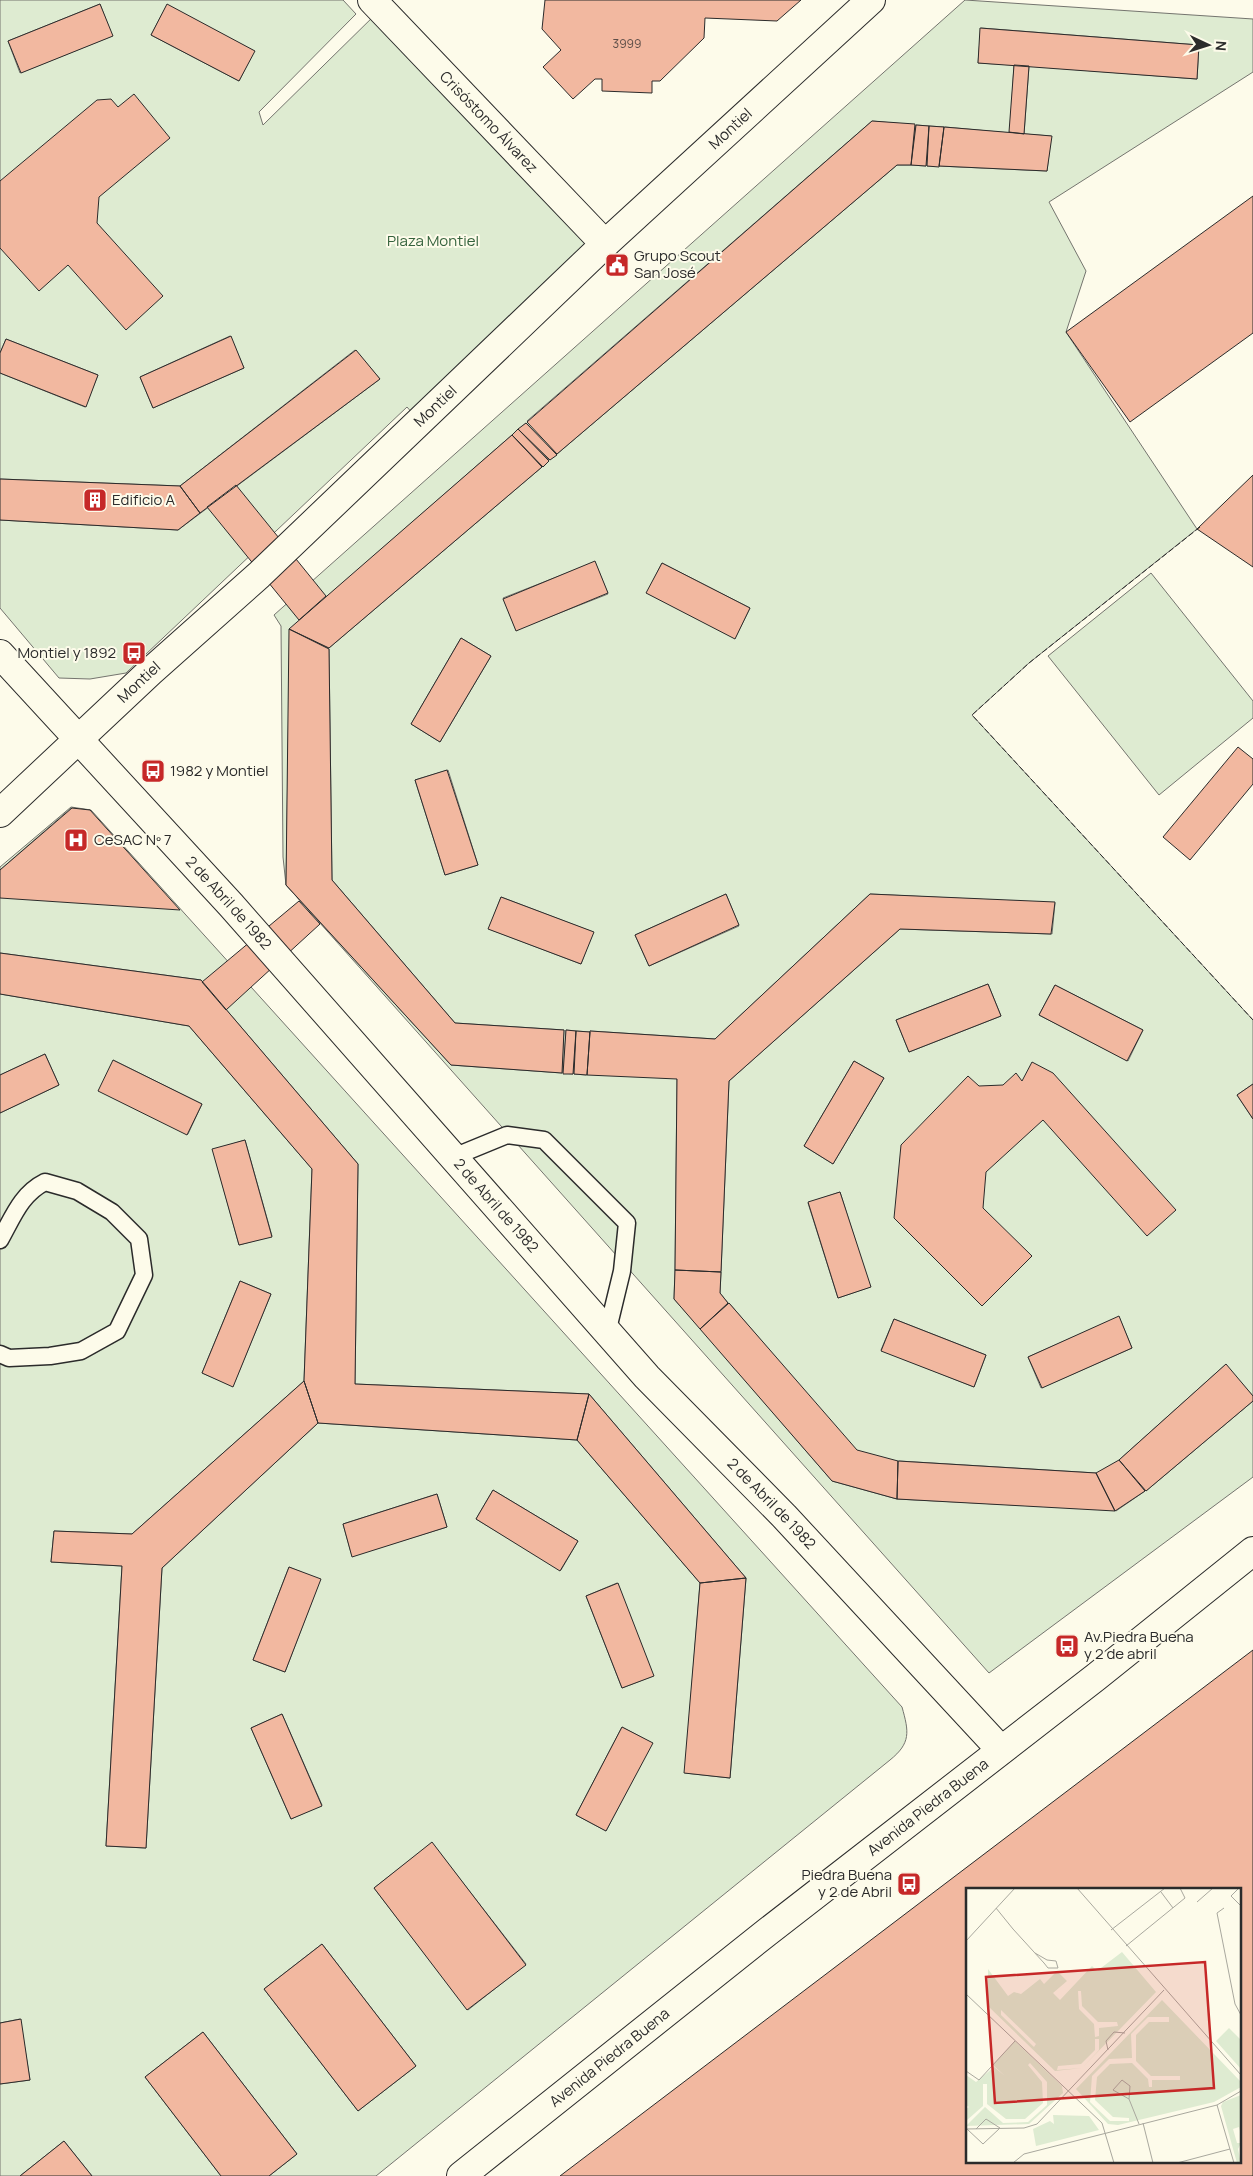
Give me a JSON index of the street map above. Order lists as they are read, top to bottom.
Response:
{
  "streets": {
    "street": [
      "Crisóstomo Álvarez",
      "Montiel",
      "2 de Abril de 1982",
      "Avenida Piedra Buena"
    ]
  },
  "crossings": [
    ["Crisóstomo Álvarez", "Montiel"],
    ["Montiel", "2 de Abril de 1982"],
    ["2 de Abril de 1982", "Avenida Piedra Buena"]
  ],
  "parks": ["Plaza Montiel"],
  "places": {
    "public building": ["Grupo Scout San José"],
    "building": ["Edificio A"],
    "bus stop": [
      "Montiel y 1892",
      "1982 y Montiel",
      "Av.Piedra Buena y 2 de abril",
      "Piedra Buena y 2 de Abril"
    ],
    "hospital": ["CeSAC Nº 7"]
  },
  "house_numbers": ["3999"],
  "north": "right"
}
